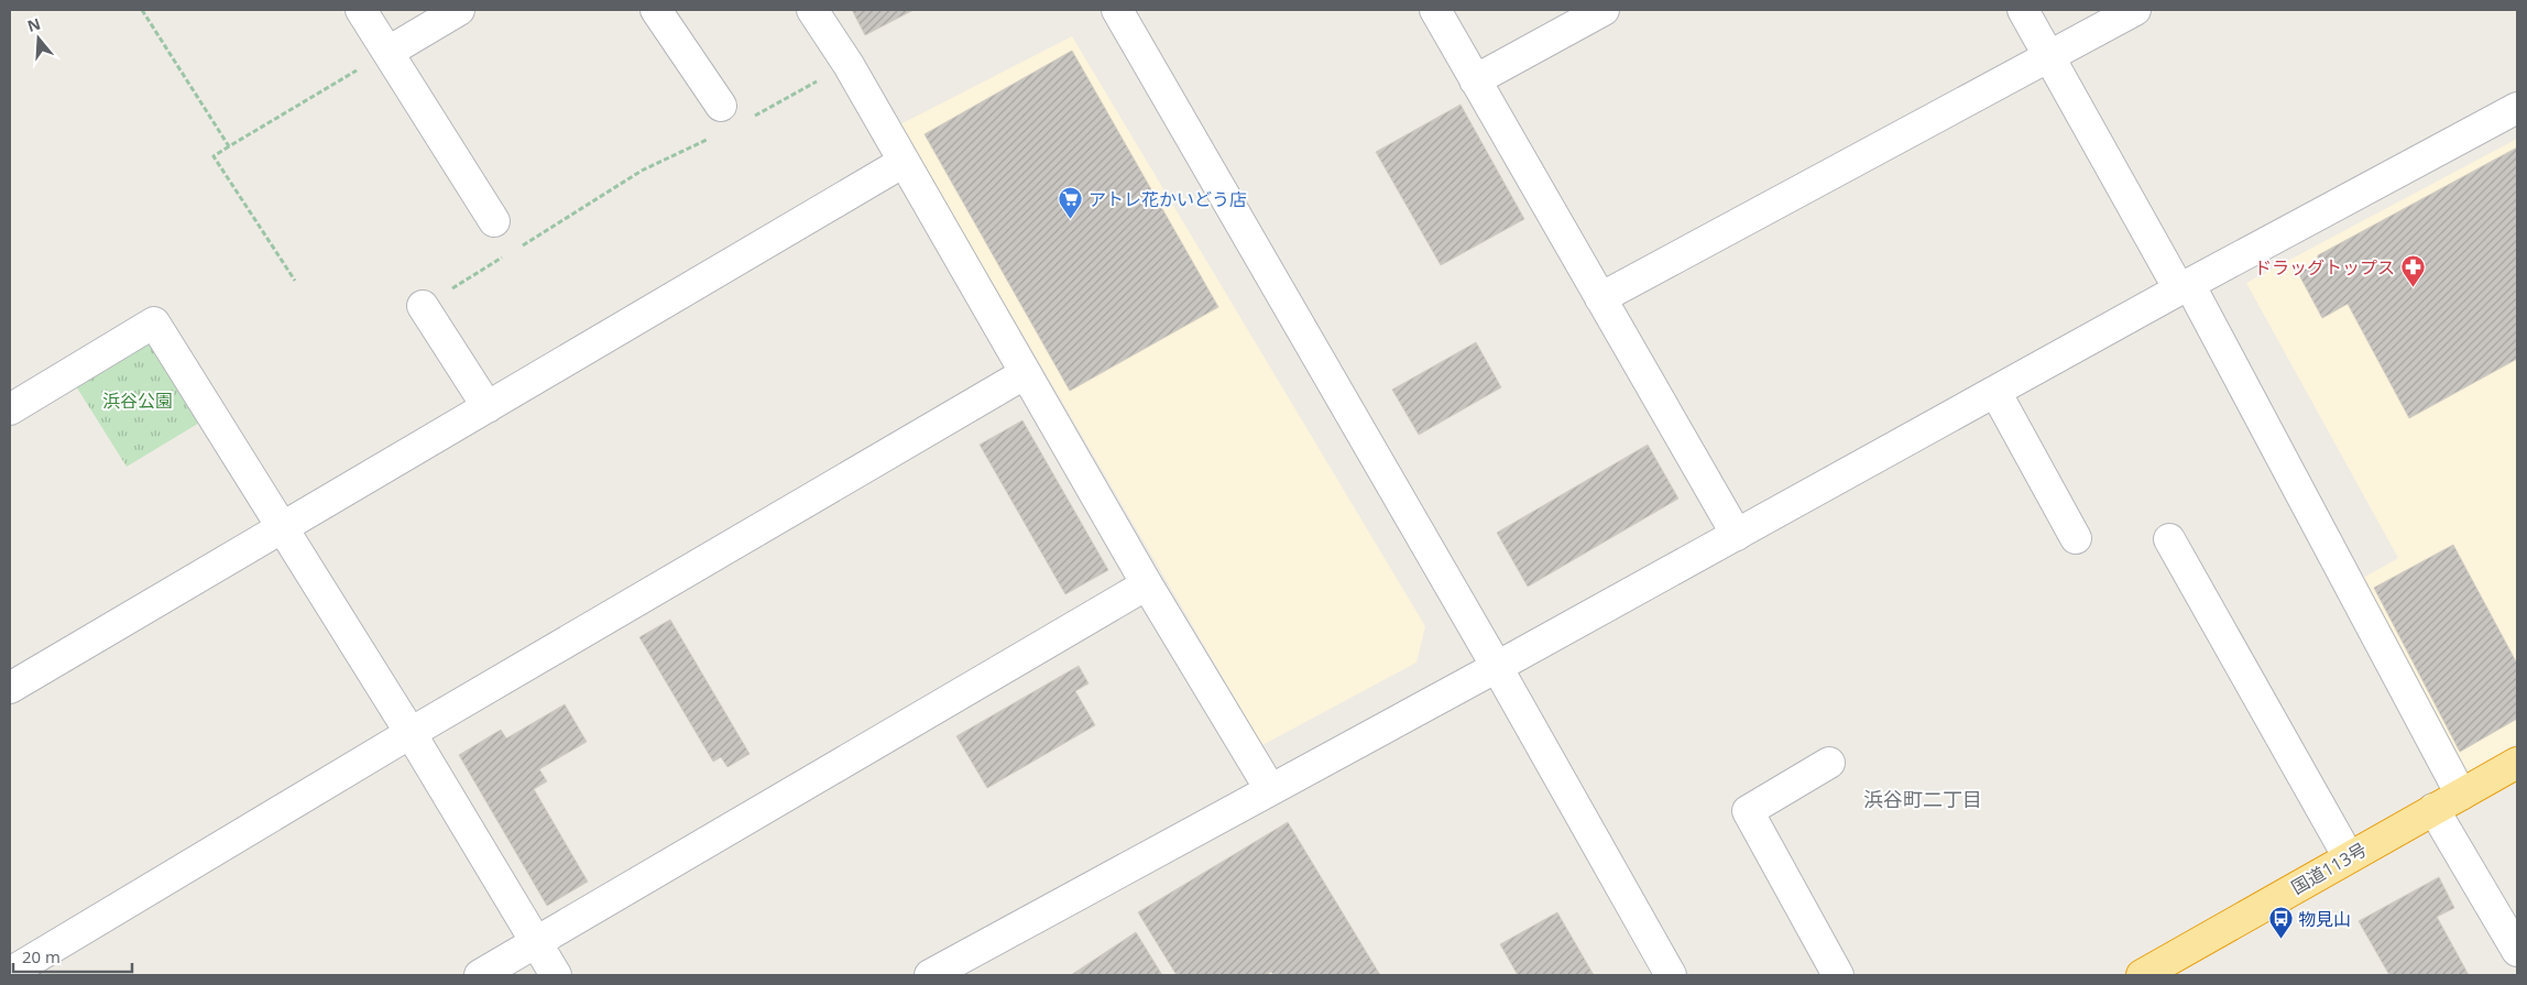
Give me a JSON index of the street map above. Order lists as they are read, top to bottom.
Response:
{
  "streets": {
    "highway": ["国道113号"]
  },
  "districts": ["浜谷町二丁目"],
  "parks": ["浜谷公園"],
  "places": {
    "supermarket": ["アトレ花かいどう店"],
    "pharmacy": ["ドラッグトップス"],
    "bus stop": ["物見山"]
  },
  "scale_bar": "20 m",
  "north": "top"
}
